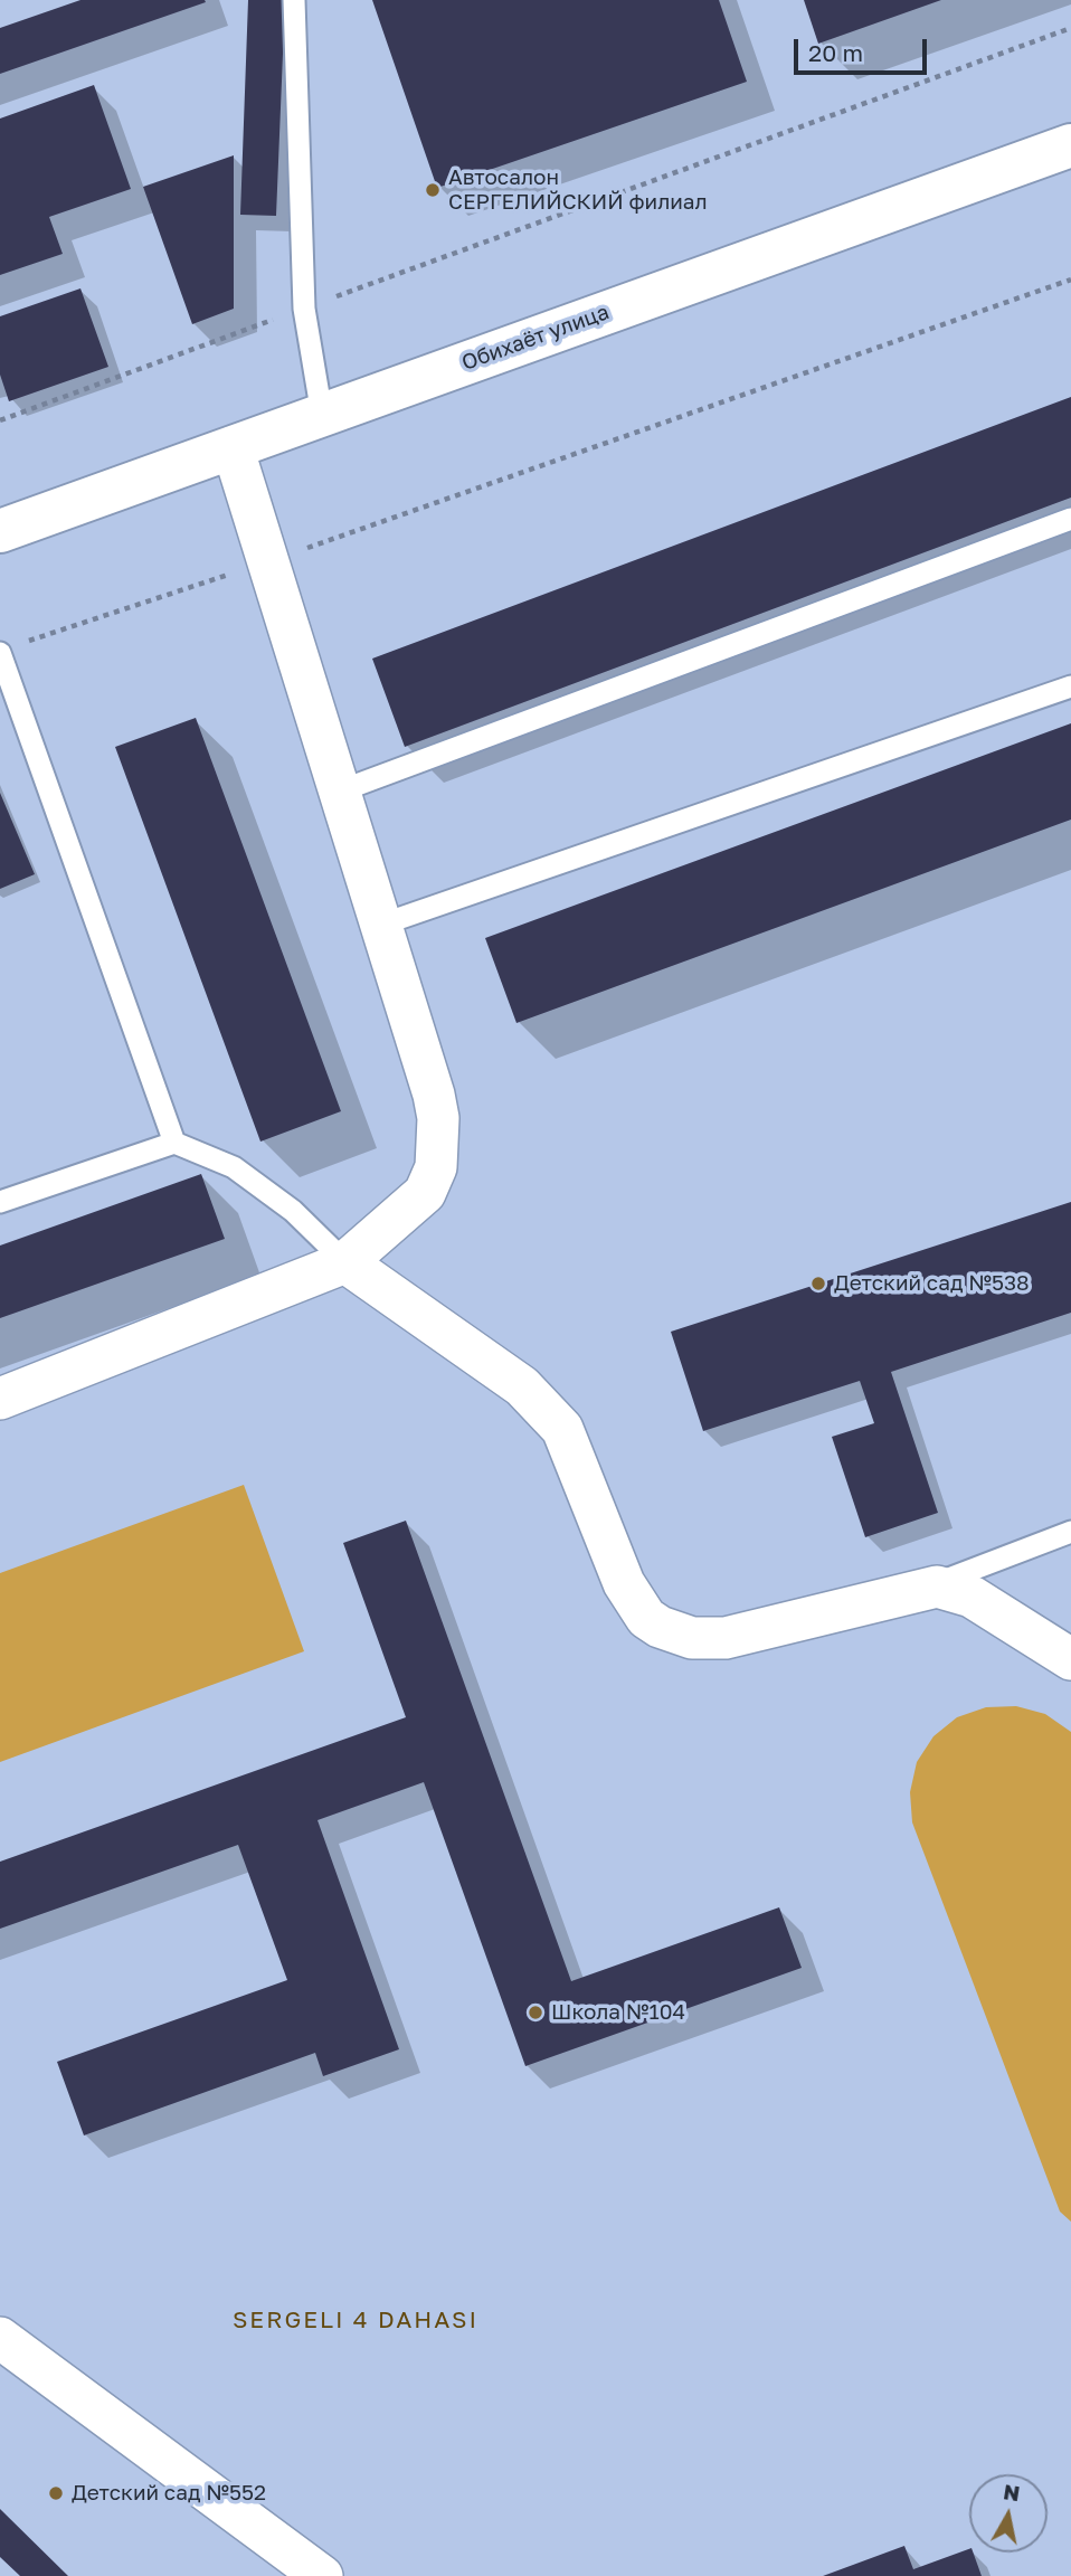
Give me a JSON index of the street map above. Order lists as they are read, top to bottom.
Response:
{
  "streets": {
    "street": ["Обихаёт улица"]
  },
  "districts": ["SERGELI 4 DAHASI"],
  "places": [
    "Автосалон СЕРГЕЛИЙСКИЙ филиал",
    "Детский сад №538",
    "Школа №104",
    "Детский сад №552"
  ],
  "scale_bar": "20 m",
  "north": "top"
}
